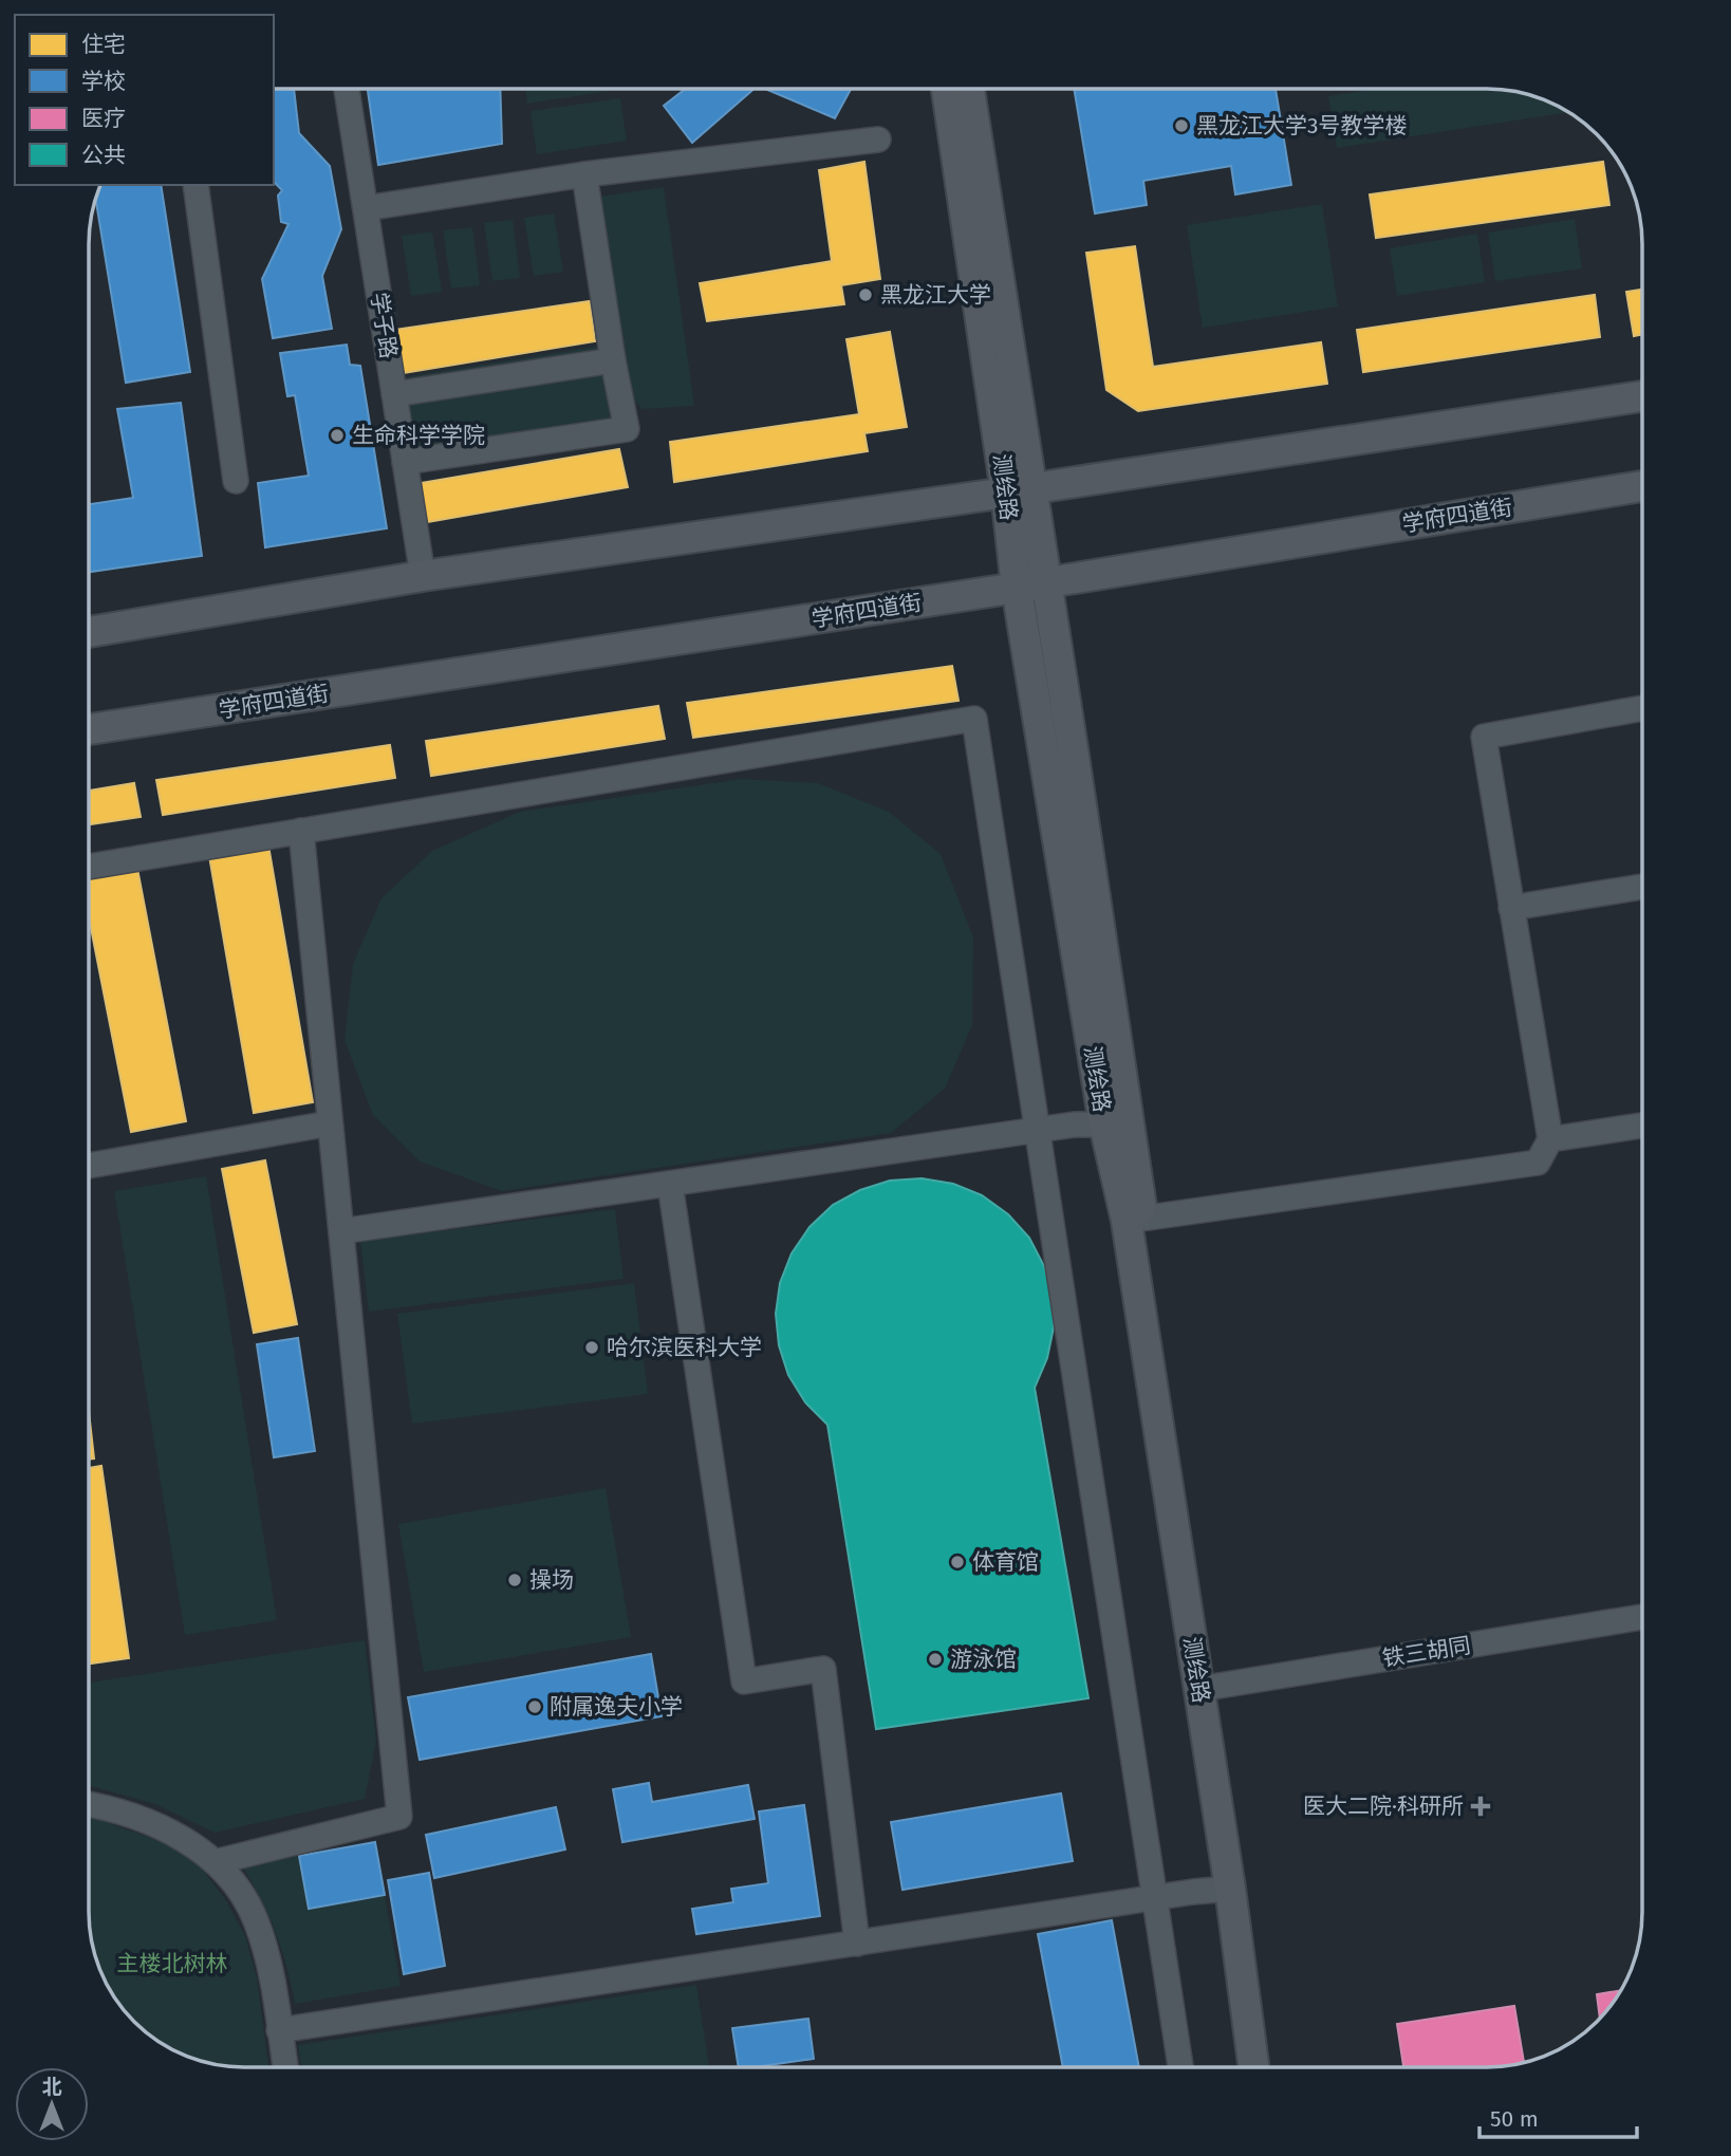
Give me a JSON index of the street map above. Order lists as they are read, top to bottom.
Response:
{
  "streets": {
    "main road": ["测绘路", "学府四道街"],
    "street": ["学子路", "铁三胡同"]
  },
  "crossings": [
    ["测绘路", "学府四道街"],
    ["测绘路", "铁三胡同"]
  ],
  "parks": ["主楼北树林"],
  "places": {
    "other": [
      "黑龙江大学3号教学楼",
      "黑龙江大学",
      "生命科学学院",
      "哈尔滨医科大学",
      "体育馆",
      "操场",
      "游泳馆",
      "附属逸夫小学"
    ],
    "health": ["医大二院·科研所"]
  },
  "legend": [
    "住宅",
    "学校",
    "医疗",
    "公共"
  ],
  "scale_bar": "50 m",
  "north": "top"
}
